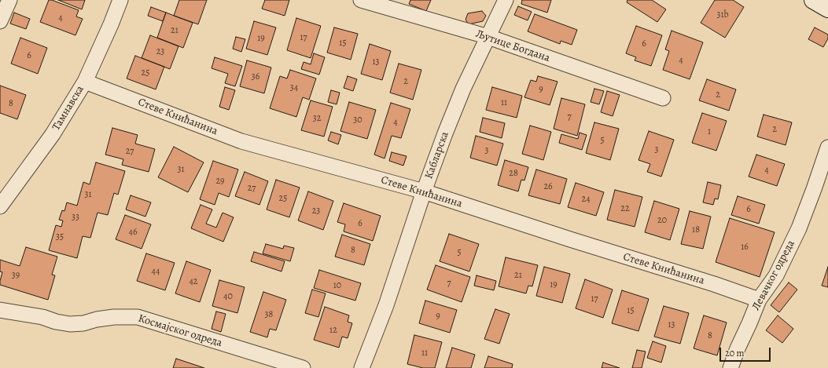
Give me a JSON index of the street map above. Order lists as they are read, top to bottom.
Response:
{
  "streets": {
    "street": [
      "Љутице Богдана",
      "Тамнавска",
      "Стеве Книћанина",
      "Кабларска",
      "Левачког одреда",
      "Космајског одреда"
    ]
  },
  "crossings": [
    ["Љутице Богдана", "Кабларска"],
    ["Тамнавска", "Стеве Книћанина"],
    ["Стеве Книћанина", "Кабларска"],
    ["Стеве Книћанина", "Левачког одреда"]
  ],
  "house_numbers": [
    "31b",
    "4",
    "21",
    "17",
    "19",
    "15",
    "6",
    "23",
    "6",
    "4",
    "13",
    "25",
    "36",
    "2",
    "34",
    "9",
    "2",
    "11",
    "8",
    "7",
    "32",
    "30",
    "4",
    "2",
    "1",
    "5",
    "3",
    "3",
    "27",
    "31",
    "4",
    "28",
    "29",
    "26",
    "27",
    "31",
    "25",
    "24",
    "22",
    "6",
    "23",
    "33",
    "20",
    "6",
    "18",
    "46",
    "35",
    "16",
    "8",
    "5",
    "44",
    "39",
    "21",
    "42",
    "7",
    "19",
    "10",
    "40",
    "17",
    "15",
    "38",
    "9",
    "13",
    "12",
    "8",
    "11"
  ],
  "scale_bar": "20 m"
}
